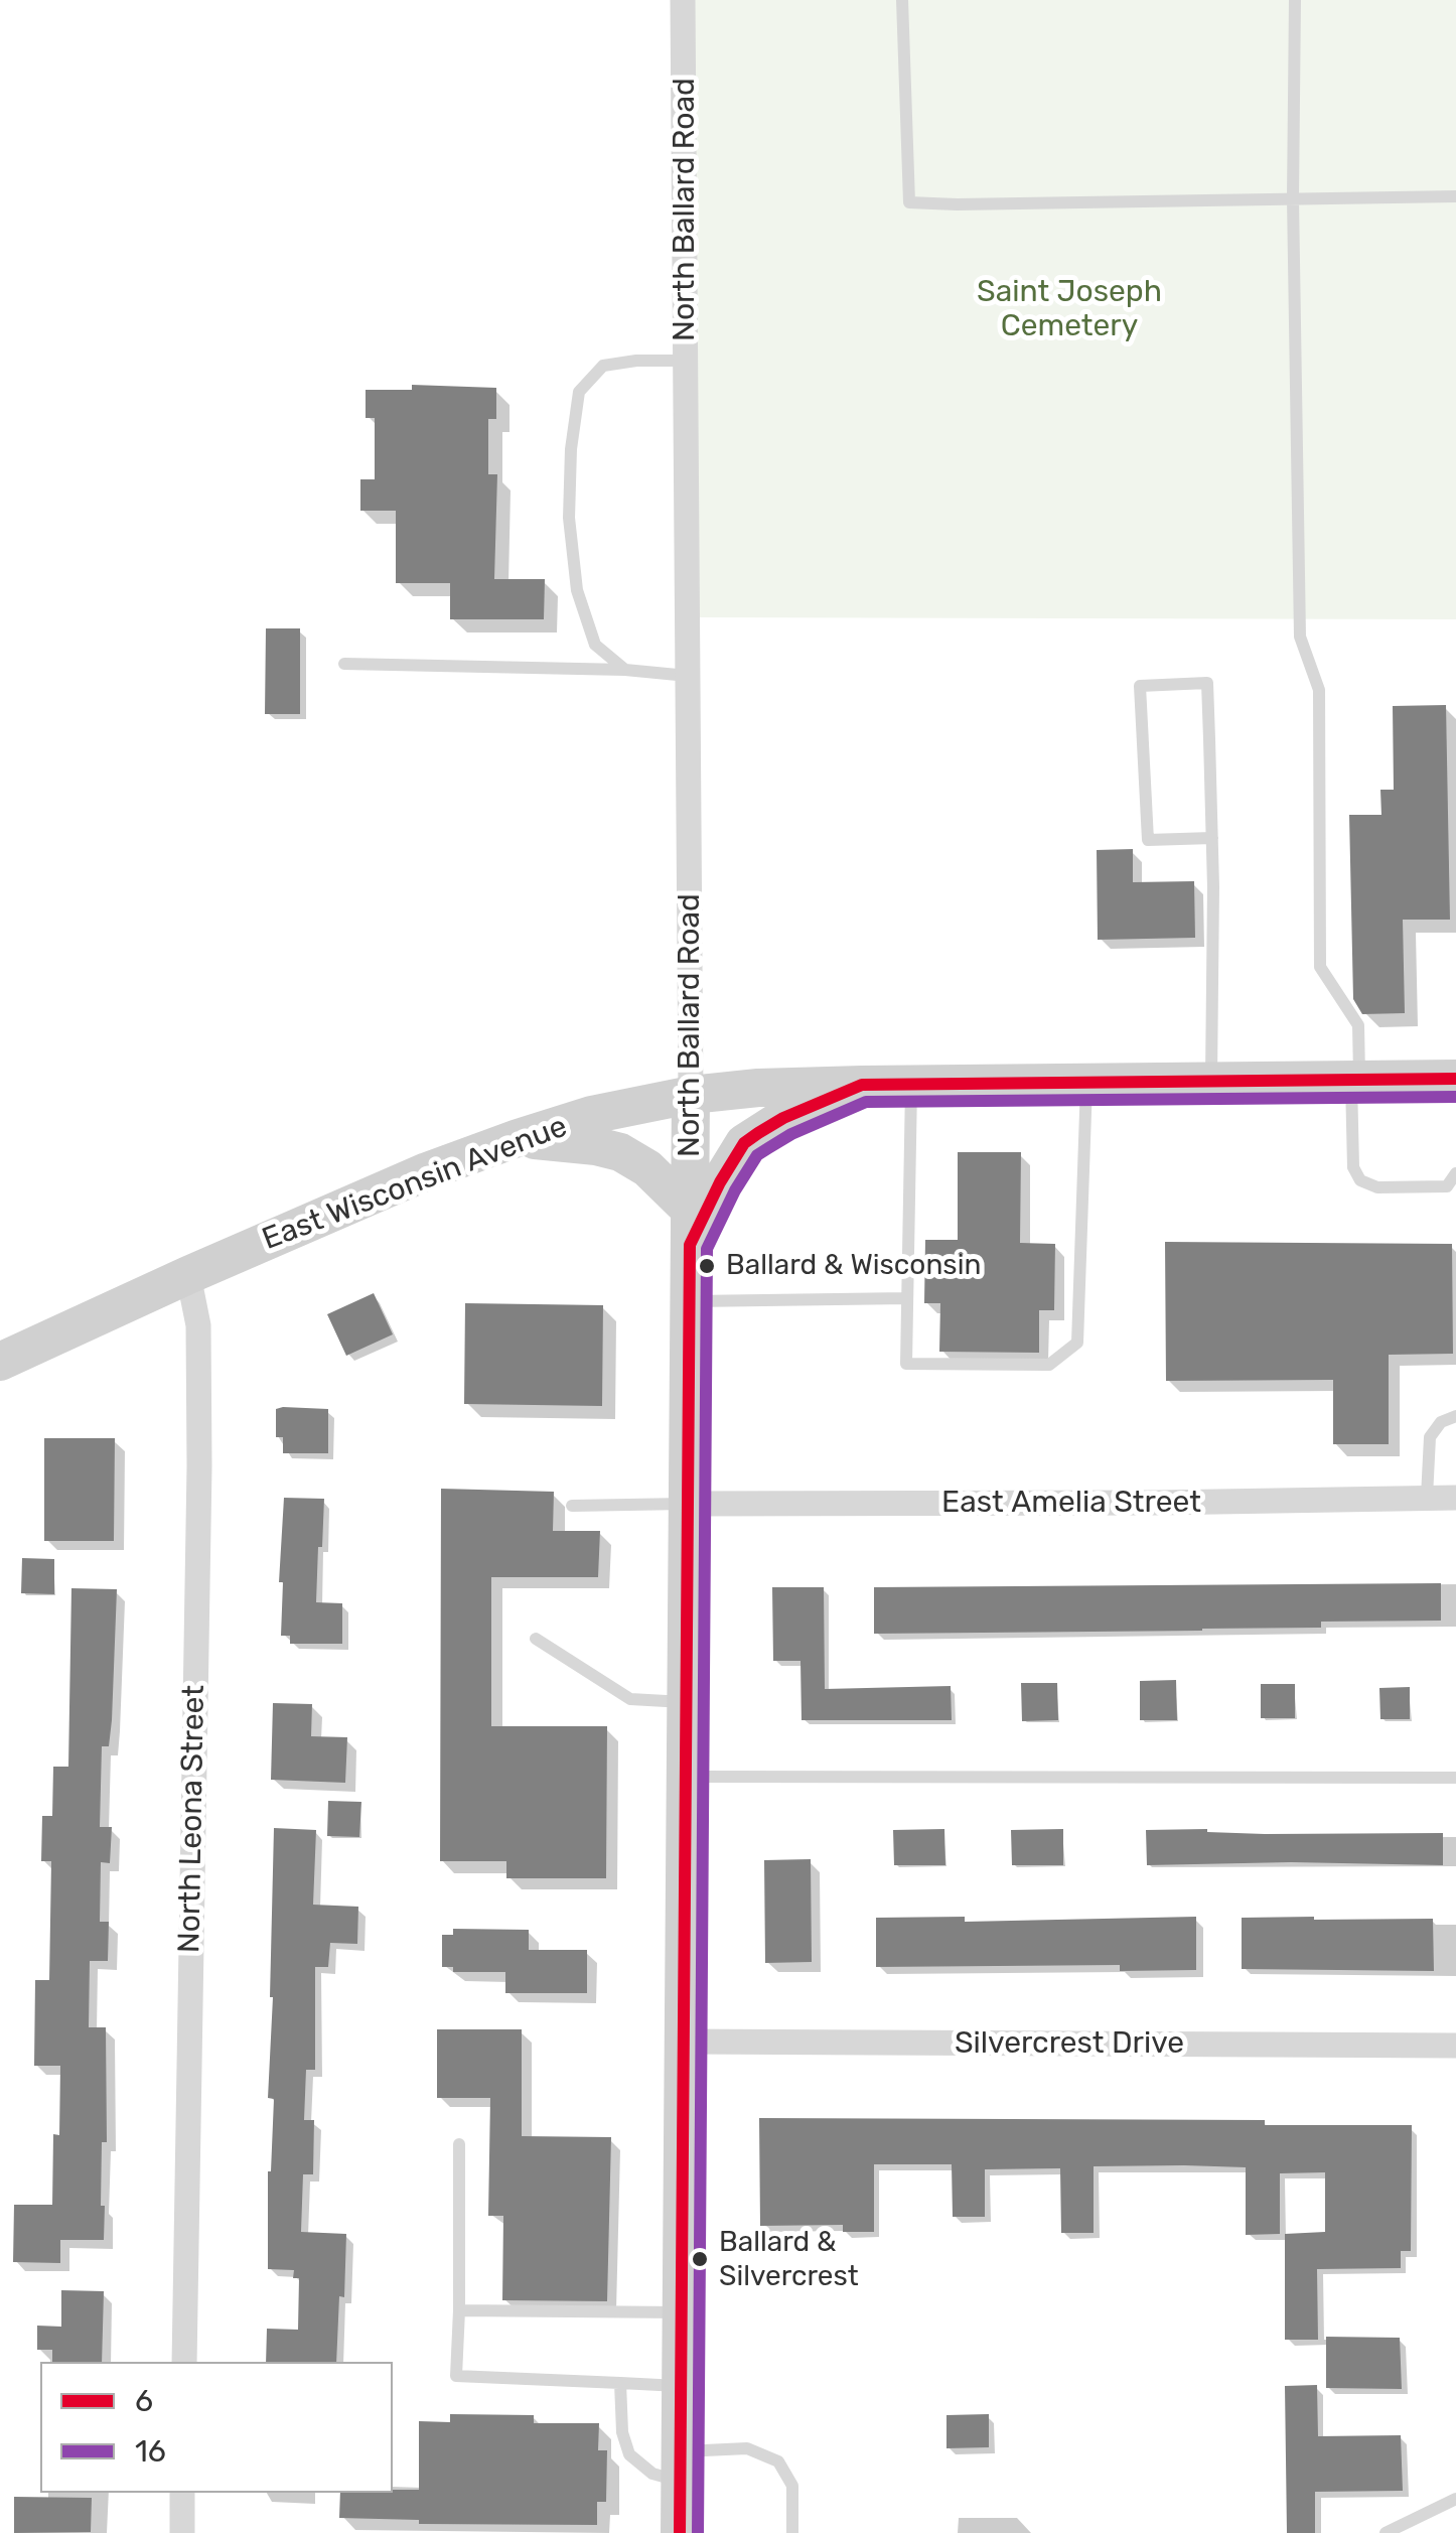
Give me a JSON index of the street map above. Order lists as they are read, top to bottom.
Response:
{
  "streets": {
    "main road": ["North Ballard Road", "East Wisconsin Avenue"],
    "street": ["East Amelia Street", "North Leona Street", "Silvercrest Drive"]
  },
  "crossings": [
    ["North Ballard Road", "East Wisconsin Avenue"],
    ["North Ballard Road", "East Amelia Street"],
    ["North Ballard Road", "Silvercrest Drive"],
    ["East Wisconsin Avenue", "North Leona Street"]
  ],
  "parks": ["Saint Joseph Cemetery"],
  "places": ["Ballard & Wisconsin", "Ballard & Silvercrest"],
  "lines": ["transit line 6", "transit line 16"],
  "legend": ["6", "16"]
}
